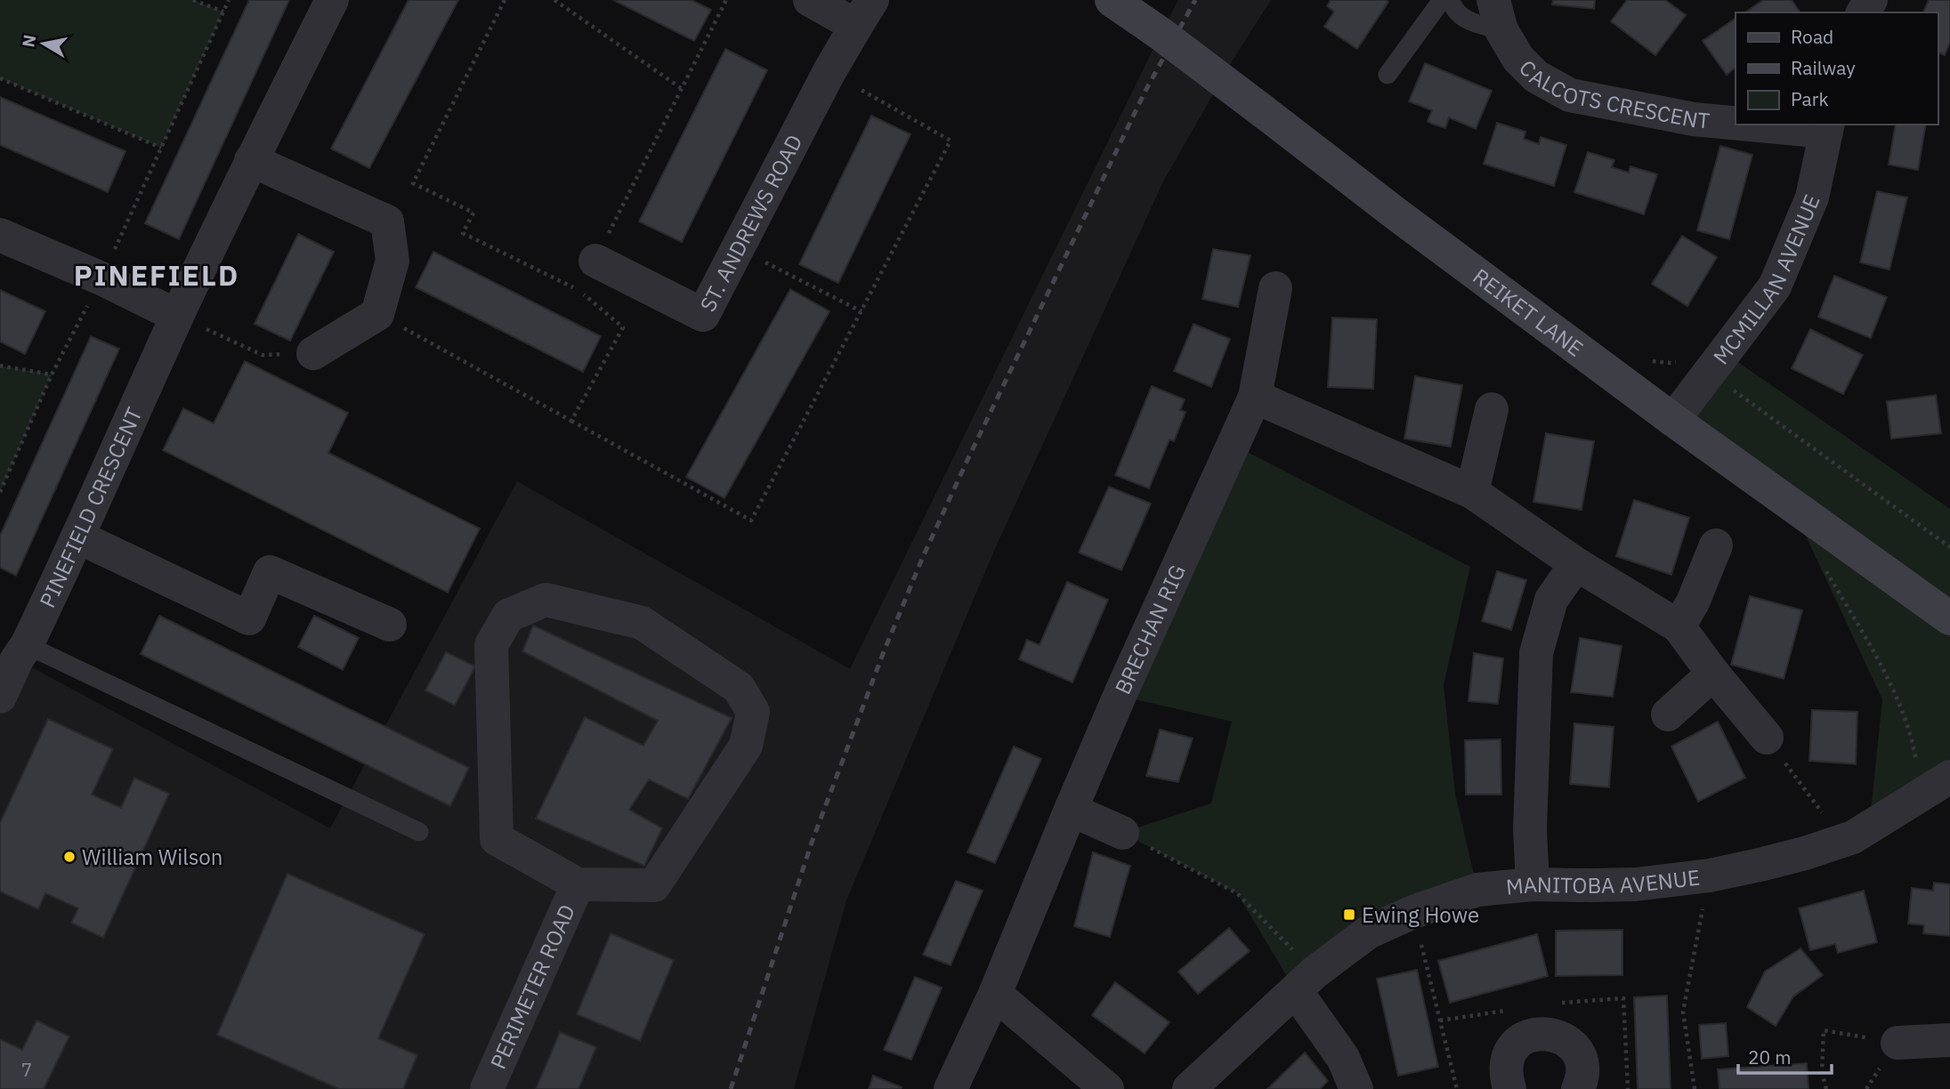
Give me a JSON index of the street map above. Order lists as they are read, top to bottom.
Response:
{
  "streets": {
    "street": [
      "CALCOTS CRESCENT",
      "ST. ANDREWS ROAD",
      "MCMILLAN AVENUE",
      "REIKET LANE",
      "PINEFIELD CRESCENT",
      "BRECHAN RIG",
      "MANITOBA AVENUE",
      "PERIMETER ROAD"
    ]
  },
  "crossings": [
    ["CALCOTS CRESCENT", "MCMILLAN AVENUE"],
    ["MCMILLAN AVENUE", "REIKET LANE"]
  ],
  "districts": ["PINEFIELD"],
  "places": {
    "other": ["William Wilson"],
    "transit": ["Ewing Howe"]
  },
  "house_numbers": ["7"],
  "legend": ["Road", "Railway", "Park"],
  "scale_bar": "20 m",
  "north": "left"
}
